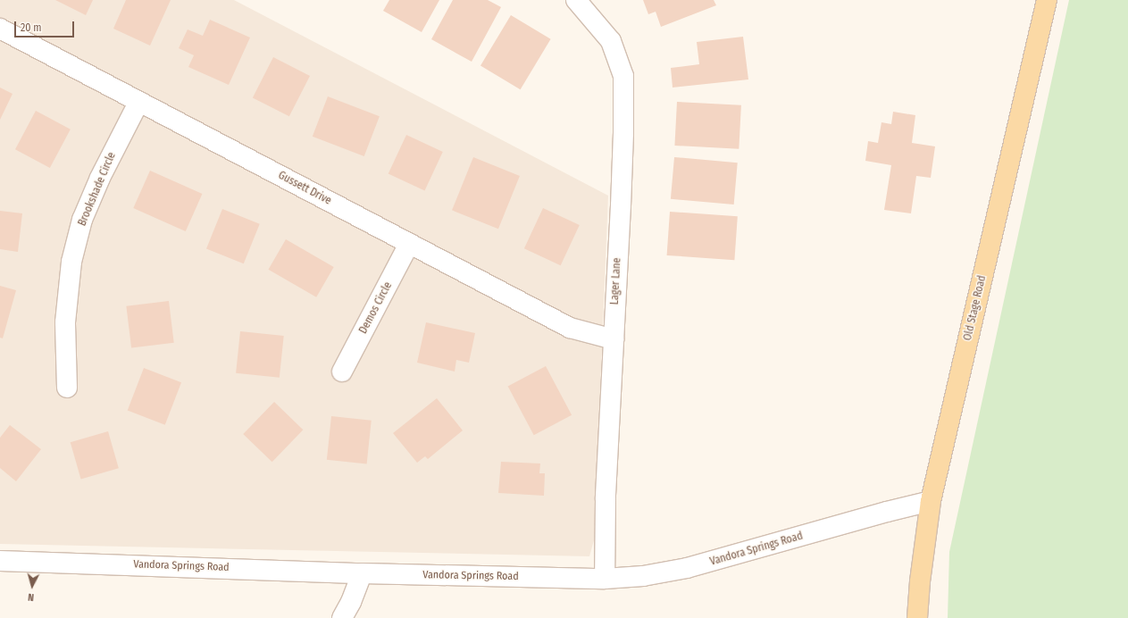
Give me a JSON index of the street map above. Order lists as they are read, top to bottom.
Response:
{
  "streets": {
    "main road": ["Old Stage Road"],
    "street": [
      "Gussett Drive",
      "Brookshade Circle",
      "Lager Lane",
      "Demos Circle",
      "Vandora Springs Road"
    ]
  },
  "crossings": [
    ["Gussett Drive", "Brookshade Circle"],
    ["Gussett Drive", "Lager Lane"],
    ["Gussett Drive", "Demos Circle"],
    ["Lager Lane", "Vandora Springs Road"],
    ["Old Stage Road", "Vandora Springs Road"]
  ],
  "scale_bar": "20 m",
  "north": "bottom"
}
